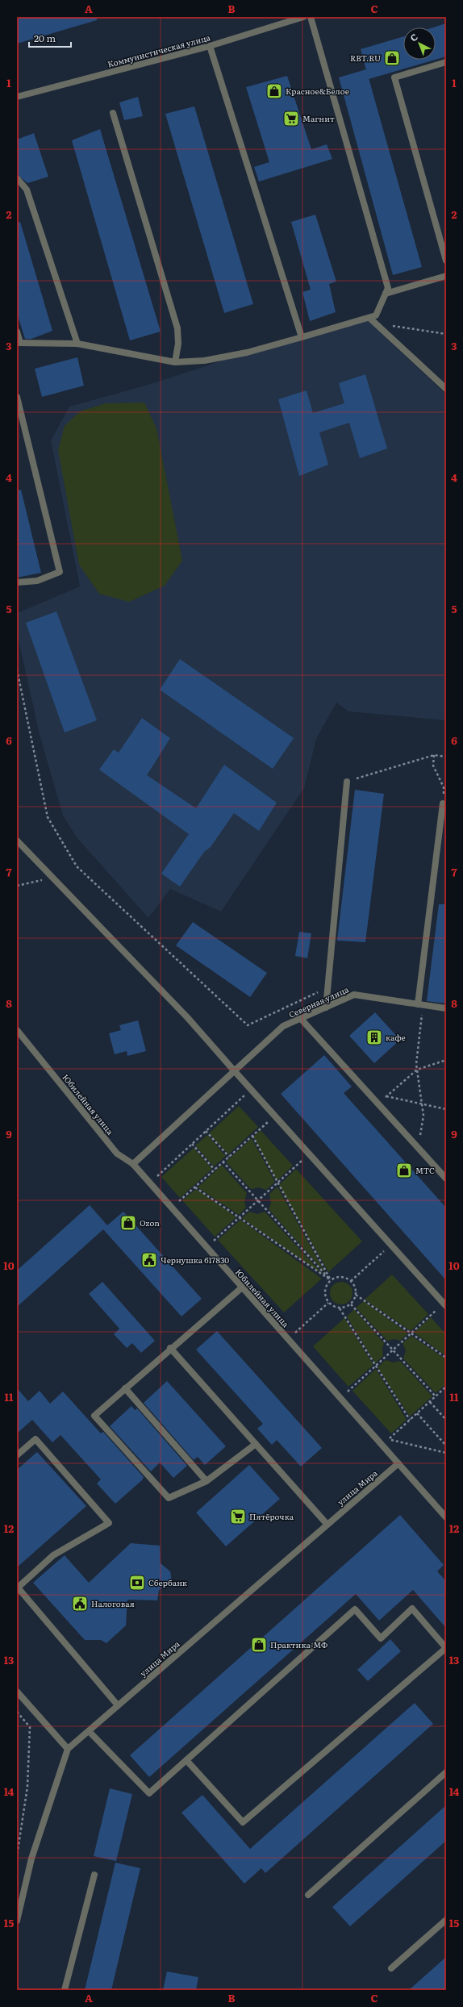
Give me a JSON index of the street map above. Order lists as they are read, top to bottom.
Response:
{
  "streets": {
    "street": [
      "Коммунистическая улица",
      "Северная улица",
      "Юбилейная улица",
      "улица Мира"
    ]
  },
  "crossings": [
    ["Северная улица", "Юбилейная улица"],
    ["Юбилейная улица", "улица Мира"]
  ],
  "places": {
    "shop": [
      "RBT.RU",
      "Красное&Белое",
      "МТС",
      "Ozon",
      "Практика-МФ"
    ],
    "supermarket": ["Магнит", "Пятёрочка"],
    "building": ["кафе"],
    "public building": ["Чернушка 617830", "Налоговая"],
    "bank": ["Сбербанк"]
  },
  "scale_bar": "20 m",
  "north": "top left",
  "grid": {
    "columns": ["A", "B", "C"],
    "rows": [
      "1",
      "2",
      "3",
      "4",
      "5",
      "6",
      "7",
      "8",
      "9",
      "10",
      "11",
      "12",
      "13",
      "14",
      "15"
    ]
  }
}
